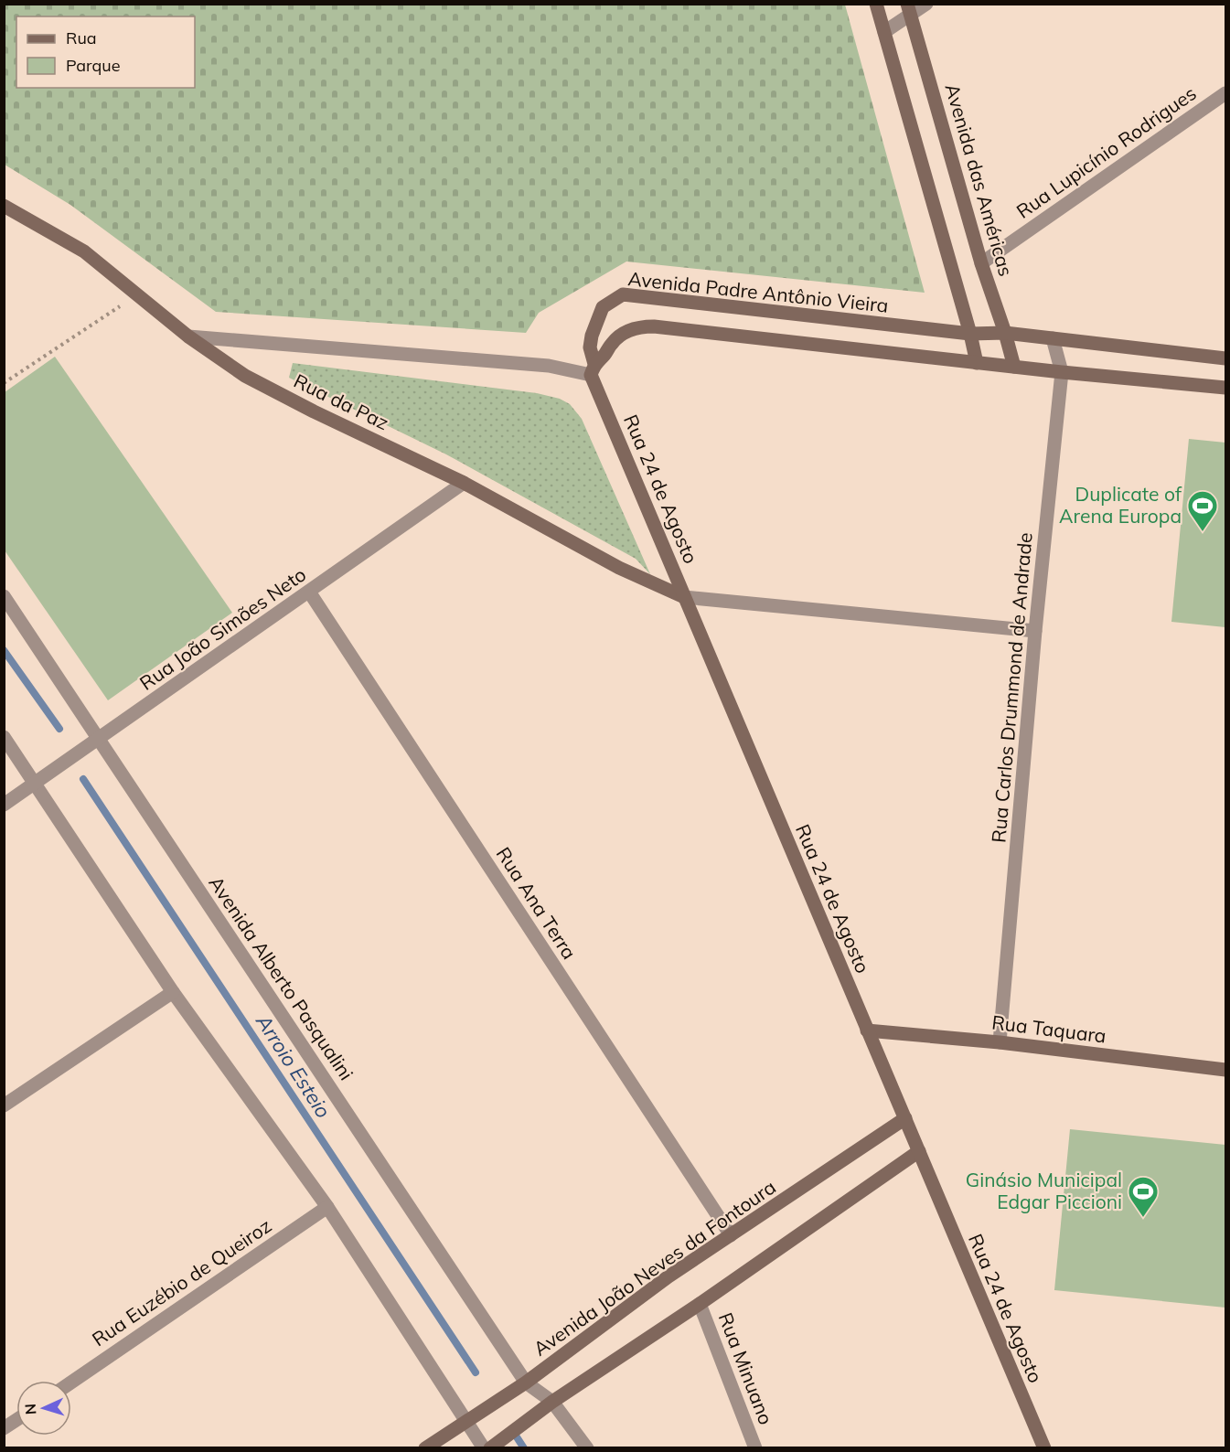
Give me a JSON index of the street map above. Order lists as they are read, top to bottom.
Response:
{
  "streets": {
    "street": [
      "Rua Lupicínio Rodrigues",
      "Avenida das Américas",
      "Avenida Padre Antônio Vieira",
      "Rua da Paz",
      "Rua 24 de Agosto",
      "Rua João Simões Neto",
      "Rua Carlos Drummond de Andrade",
      "Rua Ana Terra",
      "Avenida Alberto Pasqualini",
      "Rua Taquara",
      "Avenida João Neves da Fontoura",
      "Rua Euzébio de Queiroz",
      "Rua Minuano"
    ]
  },
  "crossings": [
    ["Rua Lupicínio Rodrigues", "Avenida das Américas"],
    ["Avenida das Américas", "Avenida Padre Antônio Vieira"],
    ["Avenida Padre Antônio Vieira", "Rua 24 de Agosto"],
    ["Avenida Padre Antônio Vieira", "Rua Carlos Drummond de Andrade"],
    ["Rua da Paz", "Rua 24 de Agosto"],
    ["Rua da Paz", "Rua João Simões Neto"],
    ["Rua 24 de Agosto", "Rua Taquara"],
    ["Rua 24 de Agosto", "Avenida João Neves da Fontoura"],
    ["Rua João Simões Neto", "Rua Ana Terra"],
    ["Rua João Simões Neto", "Avenida Alberto Pasqualini"],
    ["Rua Carlos Drummond de Andrade", "Rua Taquara"],
    ["Rua Ana Terra", "Avenida João Neves da Fontoura"],
    ["Avenida Alberto Pasqualini", "Avenida João Neves da Fontoura"]
  ],
  "water": ["Arroio Esteio"],
  "places": {
    "sports": ["Duplicate of Arena Europa", "Ginásio Municipal Edgar Piccioni"]
  },
  "legend": ["Rua", "Parque"],
  "north": "left"
}
